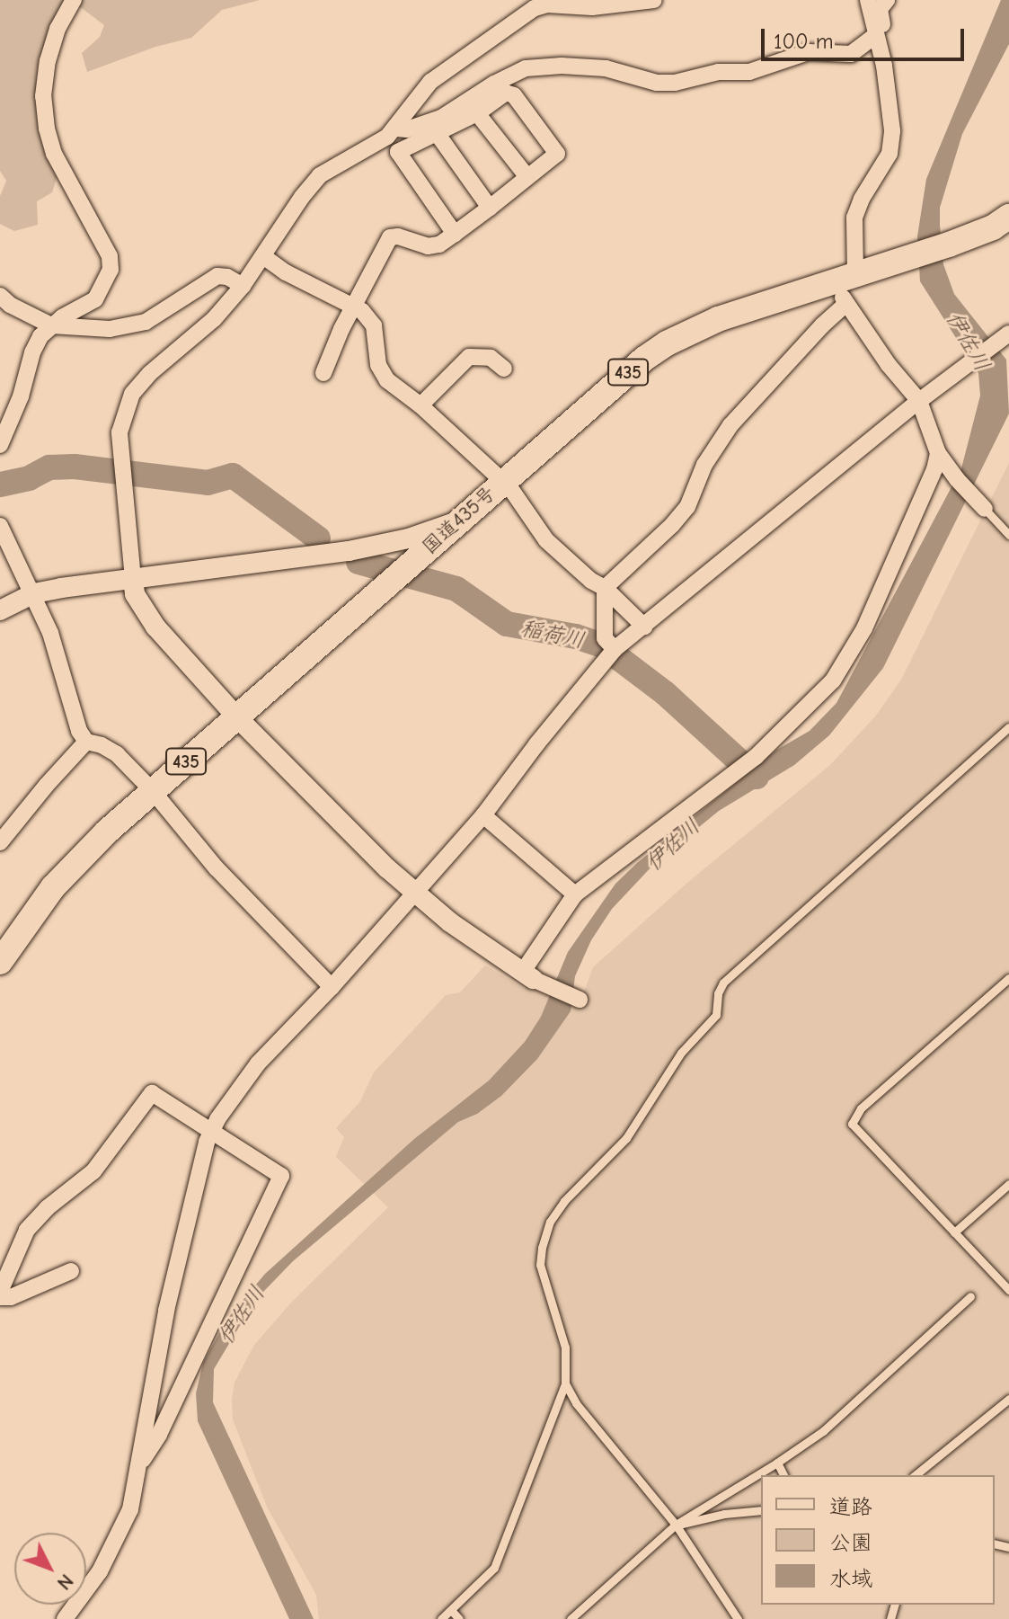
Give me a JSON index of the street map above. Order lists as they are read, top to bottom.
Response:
{
  "streets": {
    "highway": ["435", "国道435号"]
  },
  "water": ["伊佐川", "稲荷川"],
  "legend": ["道路", "公園", "水域"],
  "scale_bar": "100 m",
  "north": "bottom right"
}
